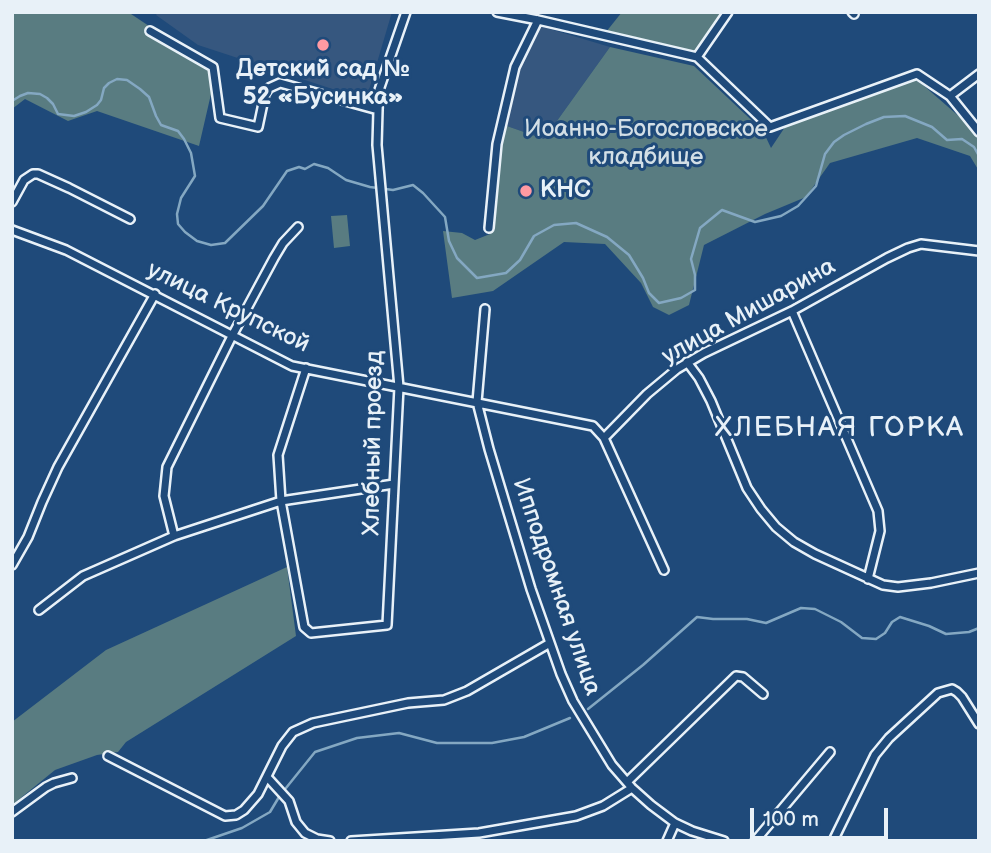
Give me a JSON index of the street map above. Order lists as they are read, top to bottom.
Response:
{
  "streets": {
    "street": [
      "улица Крупской",
      "улица Мишарина",
      "Хлебный проезд",
      "Ипподромная улица"
    ]
  },
  "crossings": [
    ["улица Крупской", "Хлебный проезд"],
    ["улица Крупской", "Ипподромная улица"]
  ],
  "districts": ["ХЛЕБНАЯ ГОРКА"],
  "parks": ["Иоанно-Богословское кладбище"],
  "places": ["Детский сад № 52 «Бусинка»", "КНС"],
  "scale_bar": "100 m"
}
